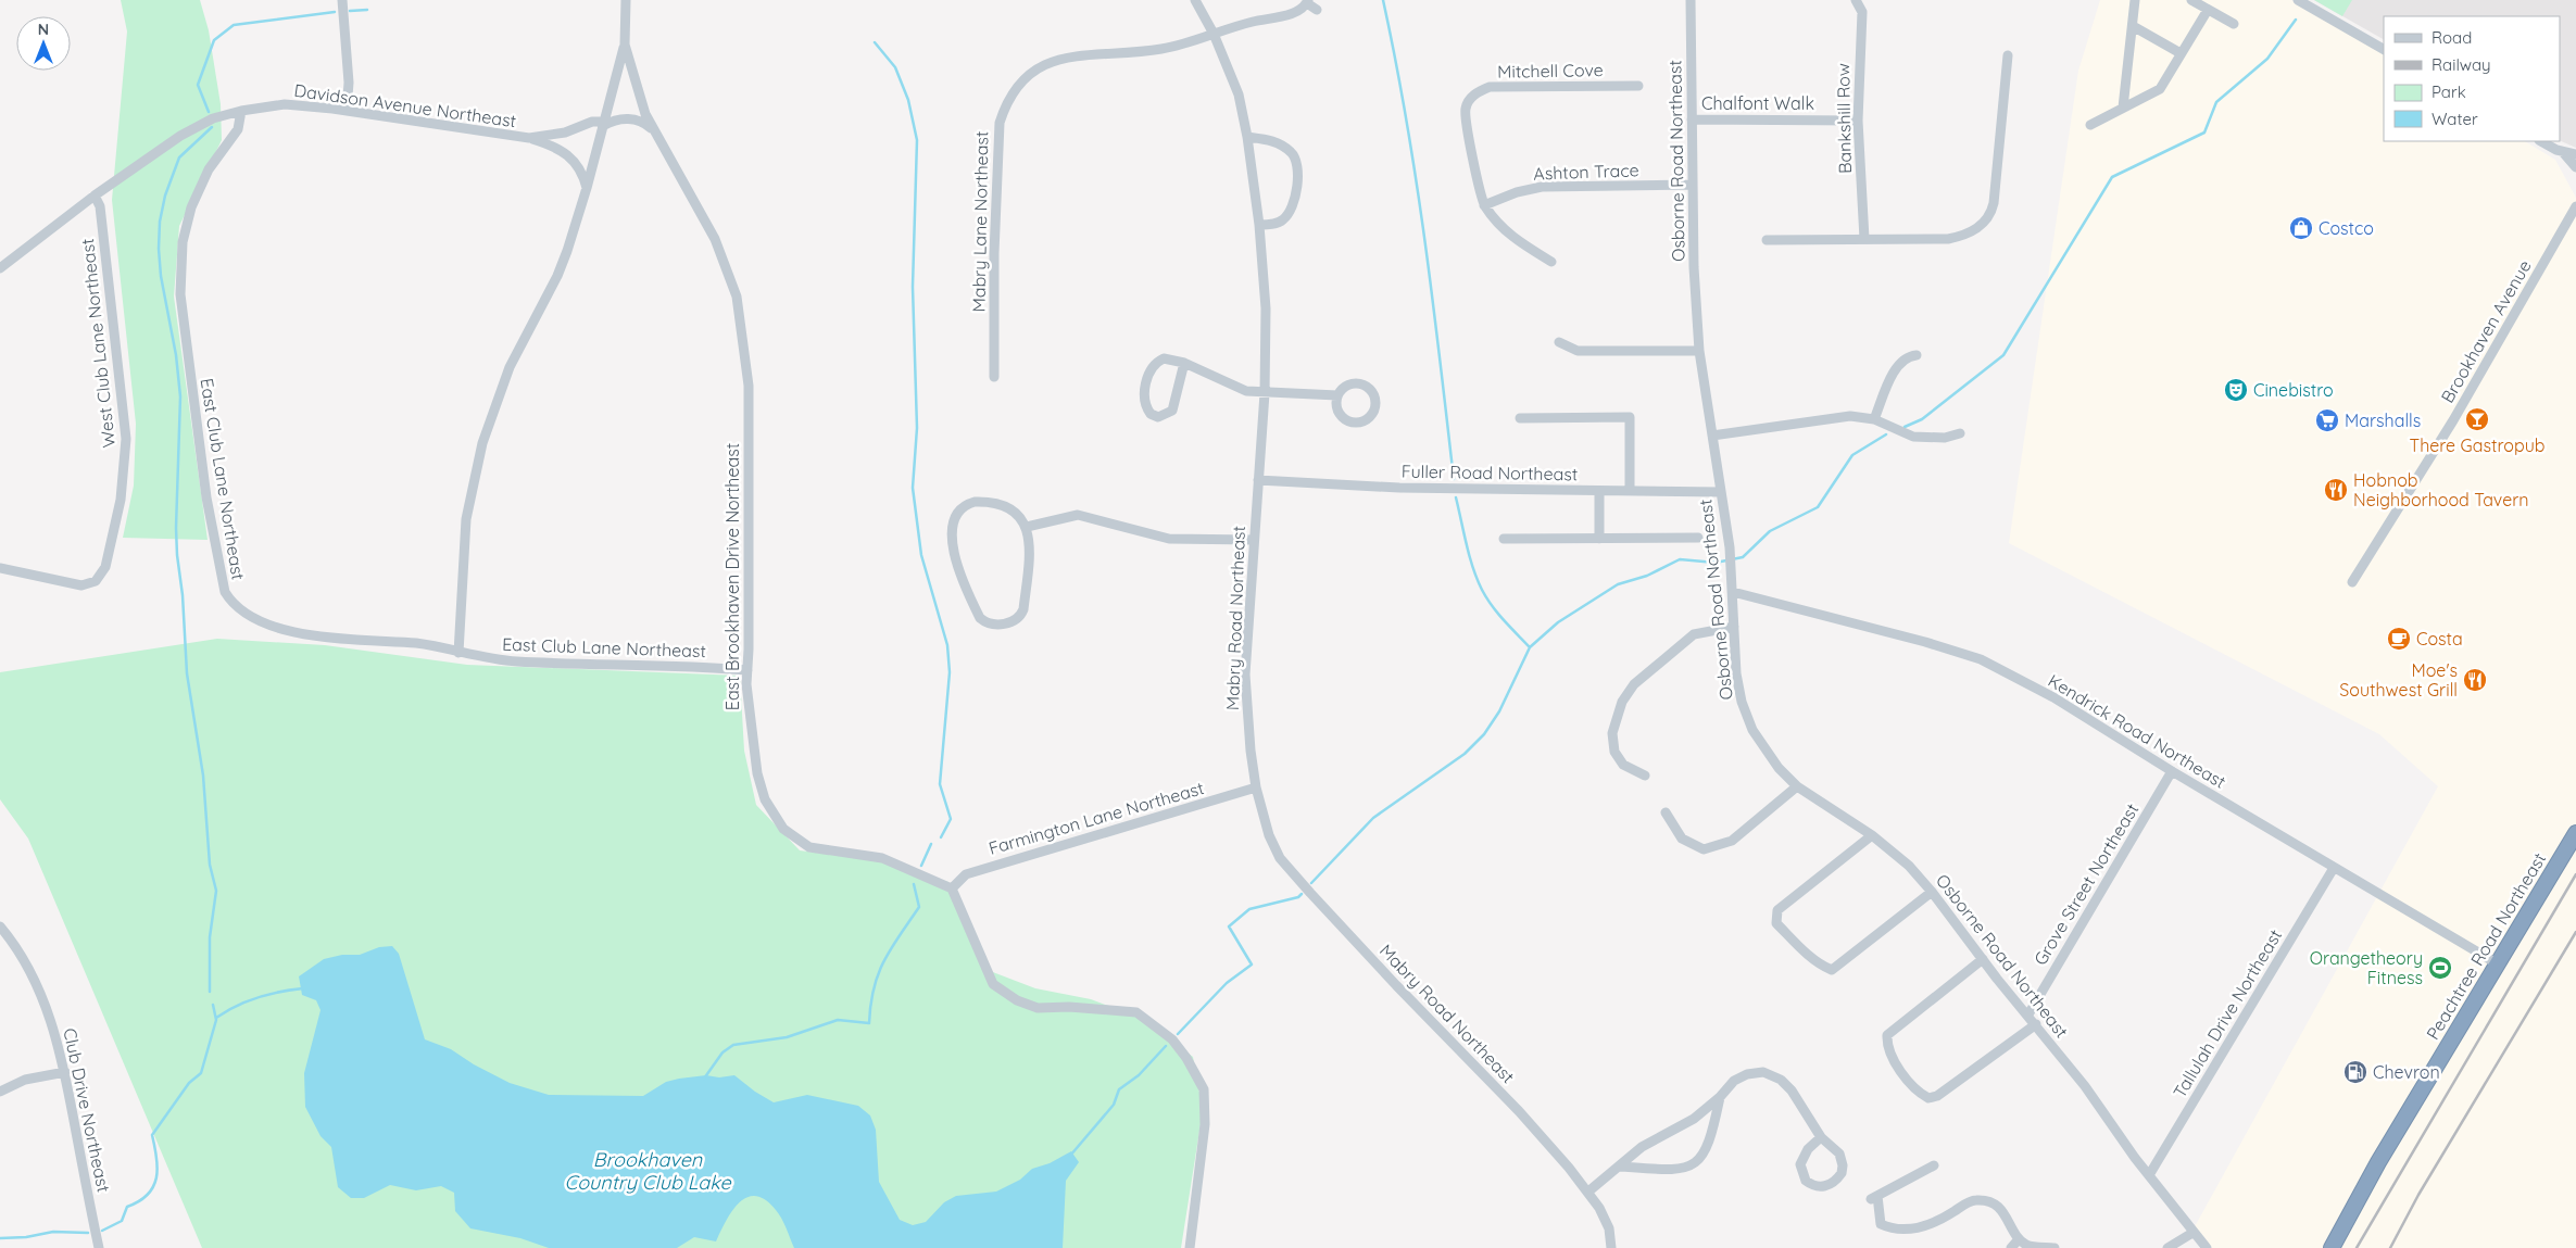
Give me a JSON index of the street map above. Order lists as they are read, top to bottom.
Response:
{
  "streets": {
    "highway": ["Peachtree Road Northeast"],
    "street": [
      "Mitchell Cove",
      "Chalfont Walk",
      "Davidson Avenue Northeast",
      "Bankshill Row",
      "Osborne Road Northeast",
      "Ashton Trace",
      "Mabry Lane Northeast",
      "Brookhaven Avenue",
      "West Club Lane Northeast",
      "Fuller Road Northeast",
      "East Club Lane Northeast",
      "East Brookhaven Drive Northeast",
      "Mabry Road Northeast",
      "Kendrick Road Northeast",
      "Farmington Lane Northeast",
      "Grove Street Northeast",
      "Tallulah Drive Northeast",
      "Club Drive Northeast"
    ]
  },
  "crossings": [
    ["Mitchell Cove", "Ashton Trace"],
    ["Chalfont Walk", "Bankshill Row"],
    ["Chalfont Walk", "Osborne Road Northeast"],
    ["Davidson Avenue Northeast", "West Club Lane Northeast"],
    ["Davidson Avenue Northeast", "East Club Lane Northeast"],
    ["Osborne Road Northeast", "Ashton Trace"],
    ["Osborne Road Northeast", "Fuller Road Northeast"],
    ["Osborne Road Northeast", "Kendrick Road Northeast"],
    ["Osborne Road Northeast", "Grove Street Northeast"],
    ["Osborne Road Northeast", "Tallulah Drive Northeast"],
    ["Mabry Lane Northeast", "Mabry Road Northeast"],
    ["Fuller Road Northeast", "Mabry Road Northeast"],
    ["East Club Lane Northeast", "East Brookhaven Drive Northeast"],
    ["East Brookhaven Drive Northeast", "Farmington Lane Northeast"],
    ["Mabry Road Northeast", "Farmington Lane Northeast"],
    ["Kendrick Road Northeast", "Grove Street Northeast"],
    ["Kendrick Road Northeast", "Peachtree Road Northeast"],
    ["Kendrick Road Northeast", "Tallulah Drive Northeast"]
  ],
  "water": ["Brookhaven Country Club Lake"],
  "places": {
    "shop": ["Costco"],
    "theatre": ["Cinebistro"],
    "bar": ["There Gastropub"],
    "supermarket": ["Marshalls"],
    "restaurant": ["Hobnob Neighborhood Tavern", "Moe's Southwest Grill"],
    "cafe": ["Costa"],
    "sports": ["Orangetheory Fitness"],
    "fuel station": ["Chevron"]
  },
  "legend": [
    "Road",
    "Railway",
    "Park",
    "Water"
  ],
  "north": "top"
}
